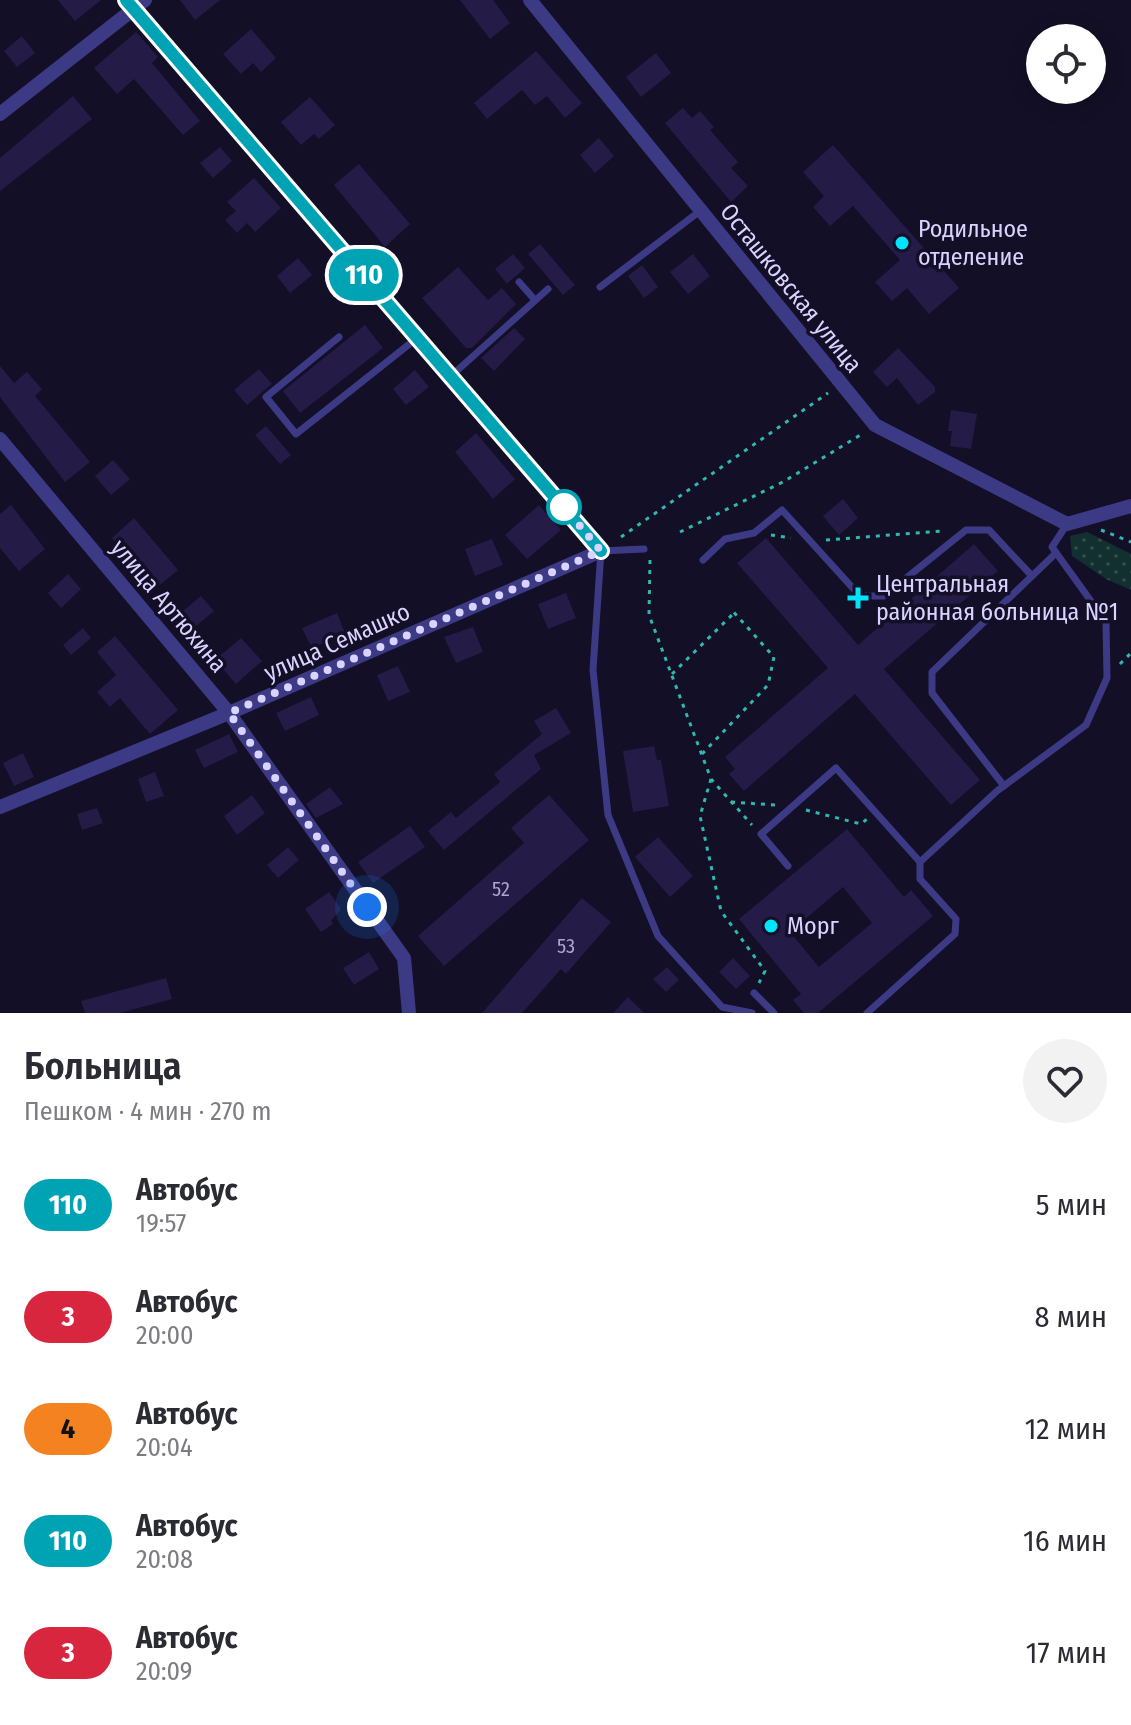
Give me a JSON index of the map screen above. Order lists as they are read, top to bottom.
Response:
{
  "streets": {
    "street": ["Осташковская улица", "улица Артюхина", "улица Семашко"]
  },
  "crossings": [
    ["улица Артюхина", "улица Семашко"]
  ],
  "places": {
    "other": ["Родильное отделение", "Морг"],
    "health": ["Центральная районная больница №1"]
  },
  "lines": ["bus line 110"],
  "house_numbers": ["52", "53"],
  "page": {
    "on_map": "110",
    "heading": ["Больница", "Пешком · 4 мин · 270 m"],
    "list": [
      {
        "mark": "110",
        "name": "Автобус",
        "note": "19:57",
        "value": "5 мин"
      },
      {
        "mark": "3",
        "name": "Автобус",
        "note": "20:00",
        "value": "8 мин"
      },
      {
        "mark": "4",
        "name": "Автобус",
        "note": "20:04",
        "value": "12 мин"
      },
      {
        "mark": "110",
        "name": "Автобус",
        "note": "20:08",
        "value": "16 мин"
      },
      {
        "mark": "3",
        "name": "Автобус",
        "note": "20:09",
        "value": "17 мин"
      }
    ]
  }
}
